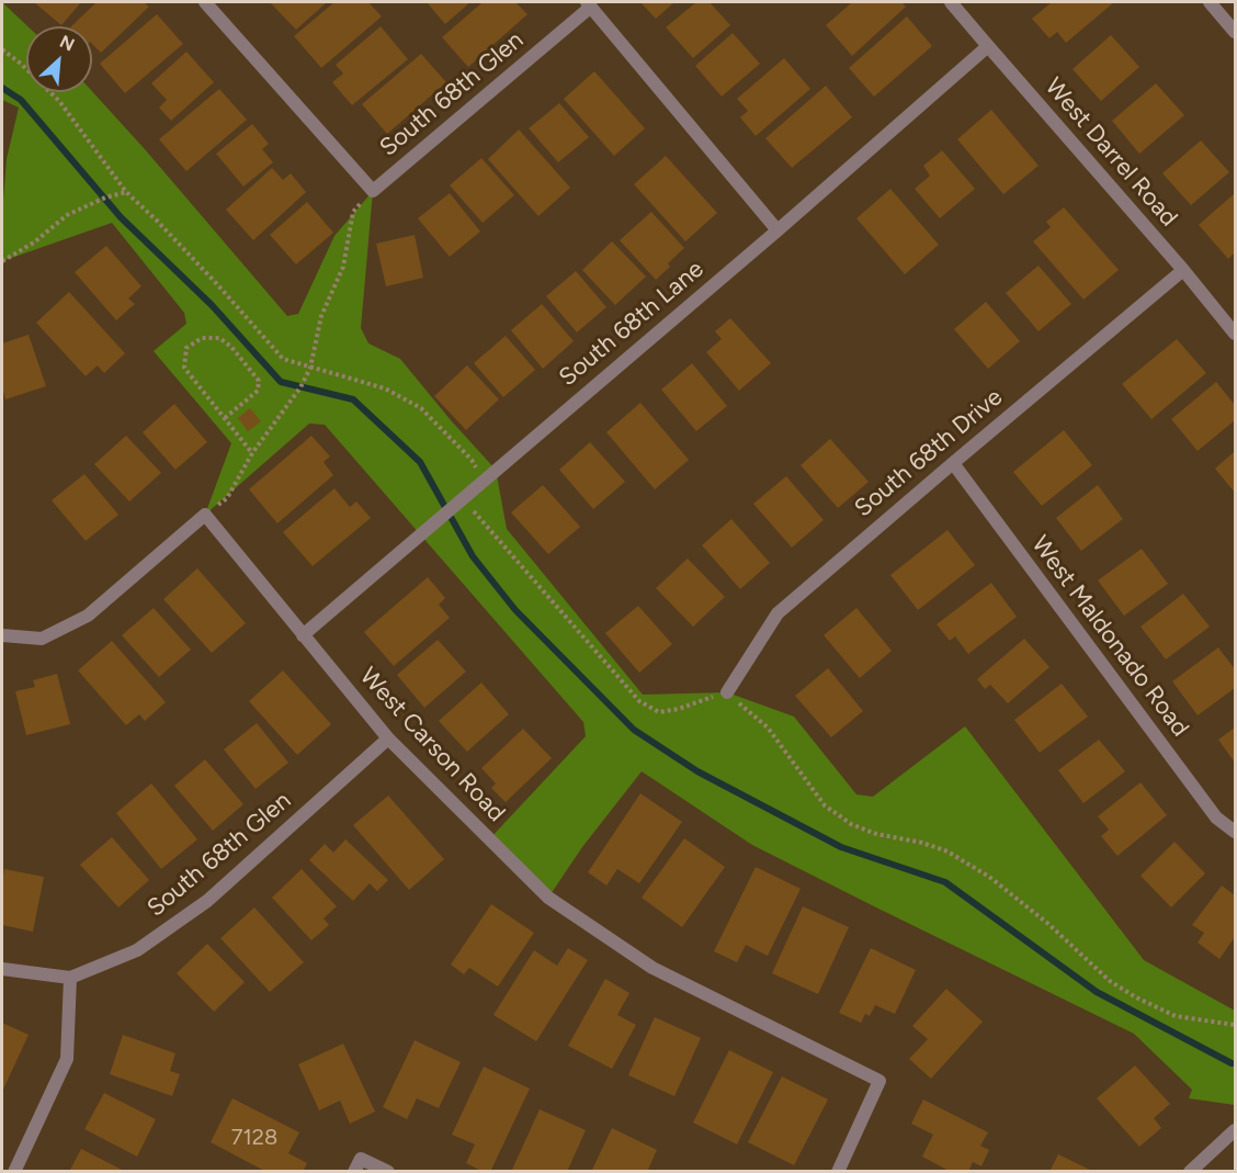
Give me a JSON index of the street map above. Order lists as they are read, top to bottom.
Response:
{
  "streets": {
    "street": [
      "South 68th Glen",
      "West Darrel Road",
      "South 68th Lane",
      "South 68th Drive",
      "West Maldonado Road",
      "West Carson Road"
    ]
  },
  "crossings": [
    ["South 68th Glen", "West Carson Road"],
    ["West Darrel Road", "South 68th Lane"],
    ["West Darrel Road", "South 68th Drive"],
    ["South 68th Lane", "West Carson Road"],
    ["South 68th Drive", "West Maldonado Road"]
  ],
  "house_numbers": ["7128"],
  "north": "top right"
}
